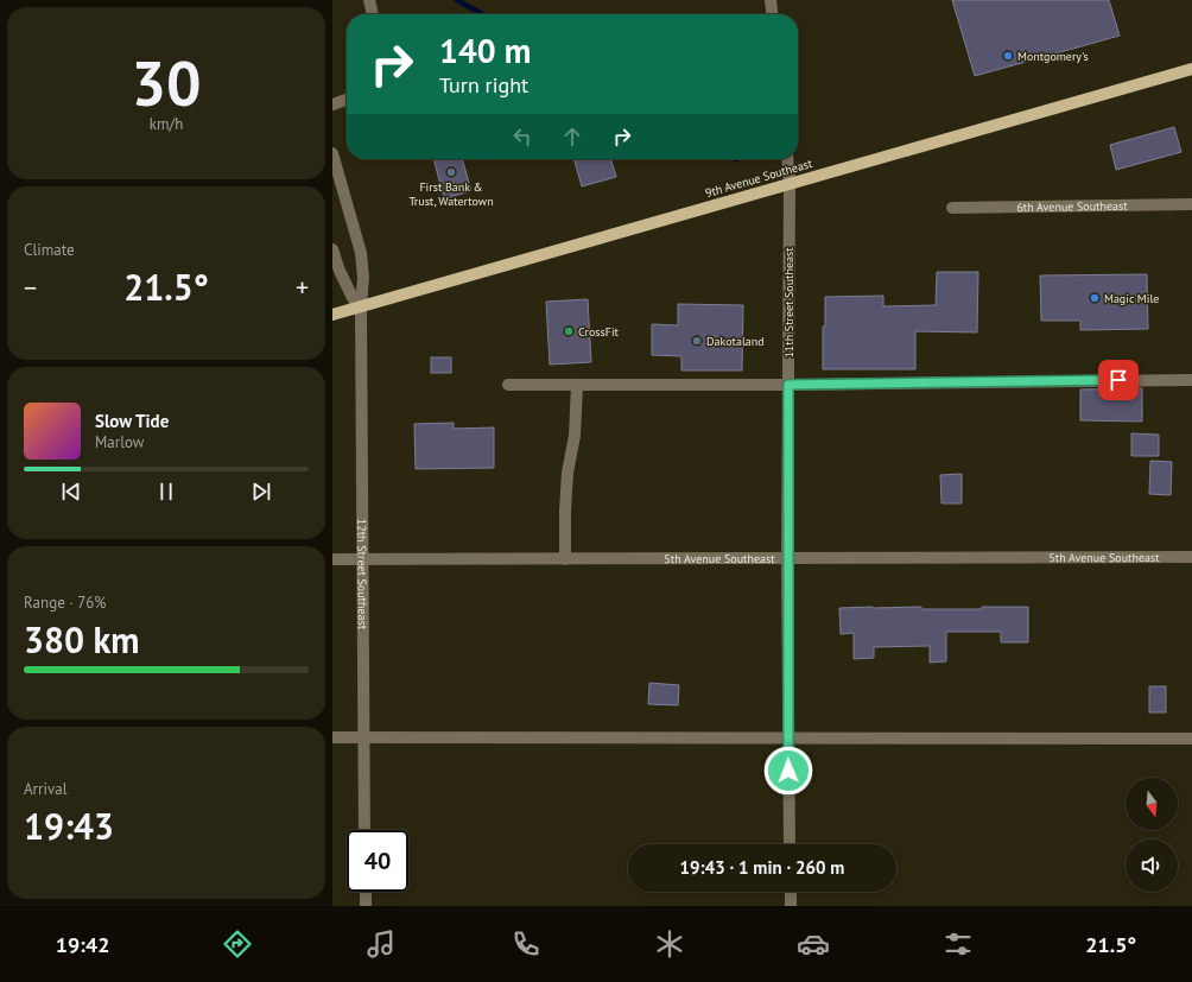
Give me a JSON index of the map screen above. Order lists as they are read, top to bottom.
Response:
{
  "streets": {
    "main road": ["9th Avenue Southeast"],
    "street": [
      "6th Avenue Southeast",
      "11th Street Southeast",
      "5th Avenue Southeast",
      "12th Street Southeast"
    ]
  },
  "crossings": [
    ["9th Avenue Southeast", "11th Street Southeast"],
    ["9th Avenue Southeast", "12th Street Southeast"],
    ["11th Street Southeast", "5th Avenue Southeast"],
    ["5th Avenue Southeast", "12th Street Southeast"]
  ],
  "places": [
    "Montgomery's",
    "First Bank & Trust, Watertown",
    "Magic Mile",
    "CrossFit",
    "Dakotaland"
  ],
  "north": "bottom",
  "page": {
    "tile": [
      ["30", "km/h"],
      "Climate",
      ["Range · 76%", "380 km"],
      ["Arrival", "19:43"]
    ],
    "turn": ["140 m", "Turn right"],
    "heat": ["−", "21.5°", "+"],
    "song": ["Slow Tide", "Marlow"],
    "limit": "40",
    "trip": "19:43 · 1 min · 260 m",
    "tabs": ["19:42", "21.5°"]
  }
}
